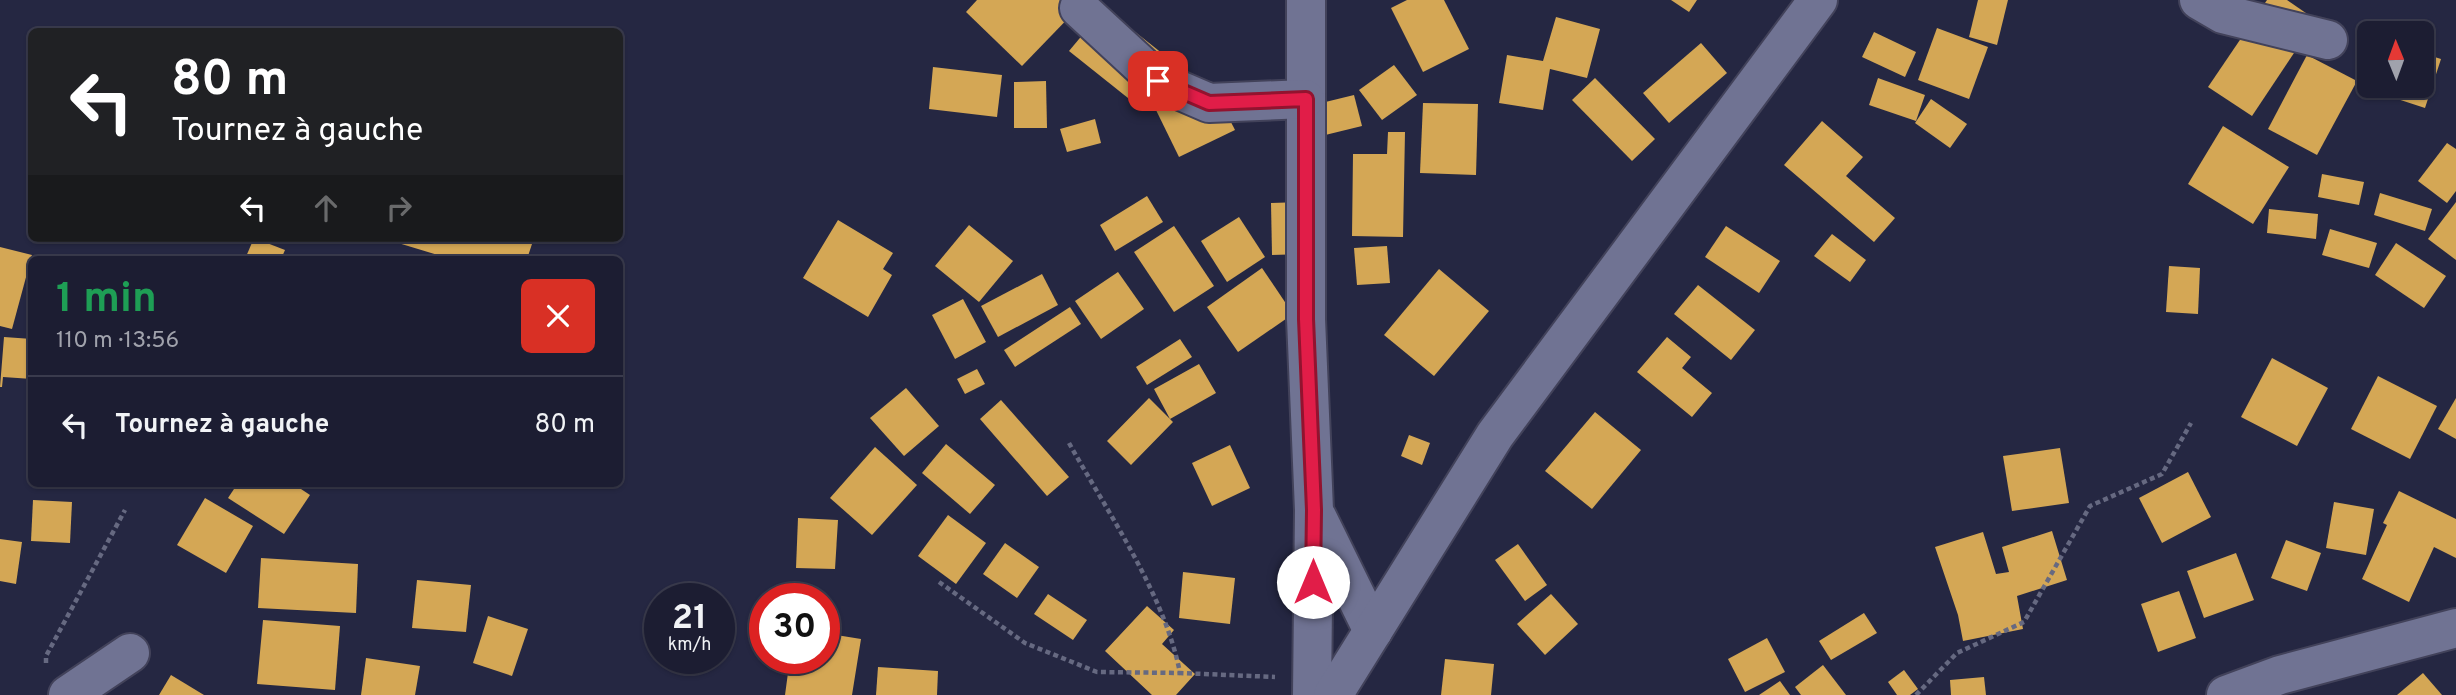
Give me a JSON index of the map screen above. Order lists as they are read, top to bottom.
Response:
{
  "north": "top",
  "page": {
    "turn": ["80 m", "Tournez à gauche"],
    "heading": ["1 min", "110 m · 13:56"],
    "list": [
      {
        "name": "Tournez à gauche",
        "value": "80 m"
      }
    ],
    "speed": "21 km/h",
    "limit": "30"
  }
}
